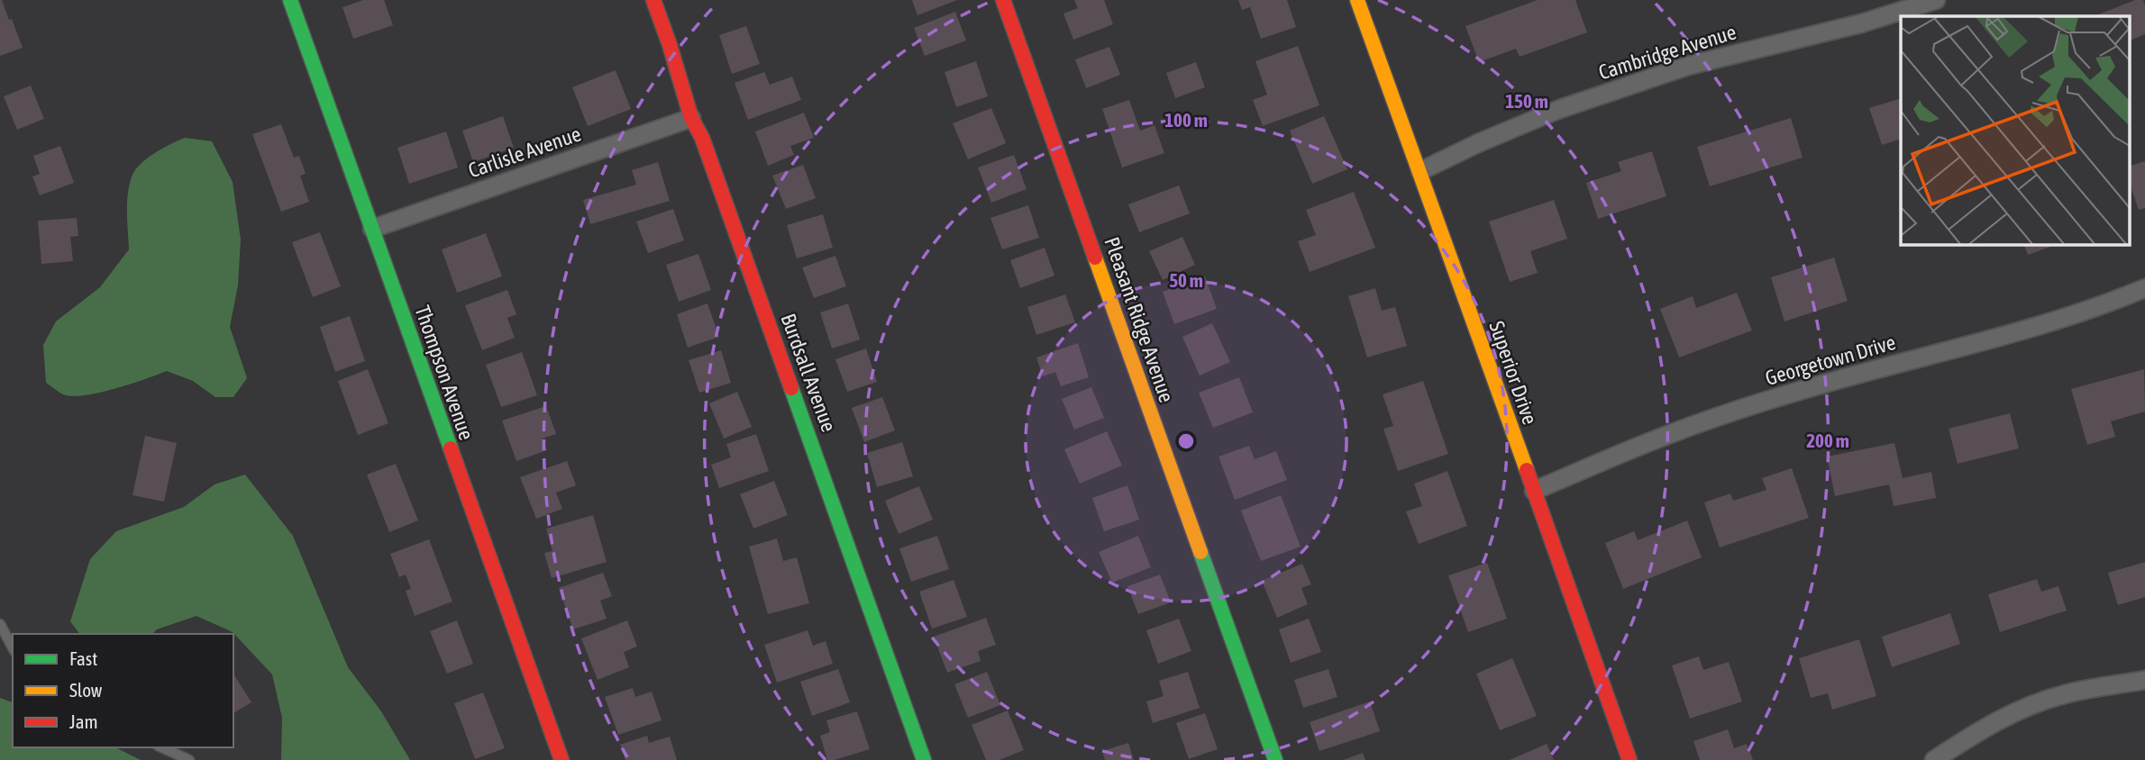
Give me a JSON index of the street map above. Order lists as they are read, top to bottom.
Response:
{
  "streets": {
    "street": [
      "Cambridge Avenue",
      "Carlisle Avenue",
      "Pleasant Ridge Avenue",
      "Georgetown Drive",
      "Thompson Avenue",
      "Burdsall Avenue",
      "Superior Drive"
    ]
  },
  "crossings": [
    ["Cambridge Avenue", "Superior Drive"],
    ["Carlisle Avenue", "Thompson Avenue"],
    ["Carlisle Avenue", "Burdsall Avenue"],
    ["Georgetown Drive", "Superior Drive"]
  ],
  "legend": ["Fast", "Slow", "Jam"],
  "rings": [
    "150 m",
    "100 m",
    "50 m",
    "200 m"
  ]
}
